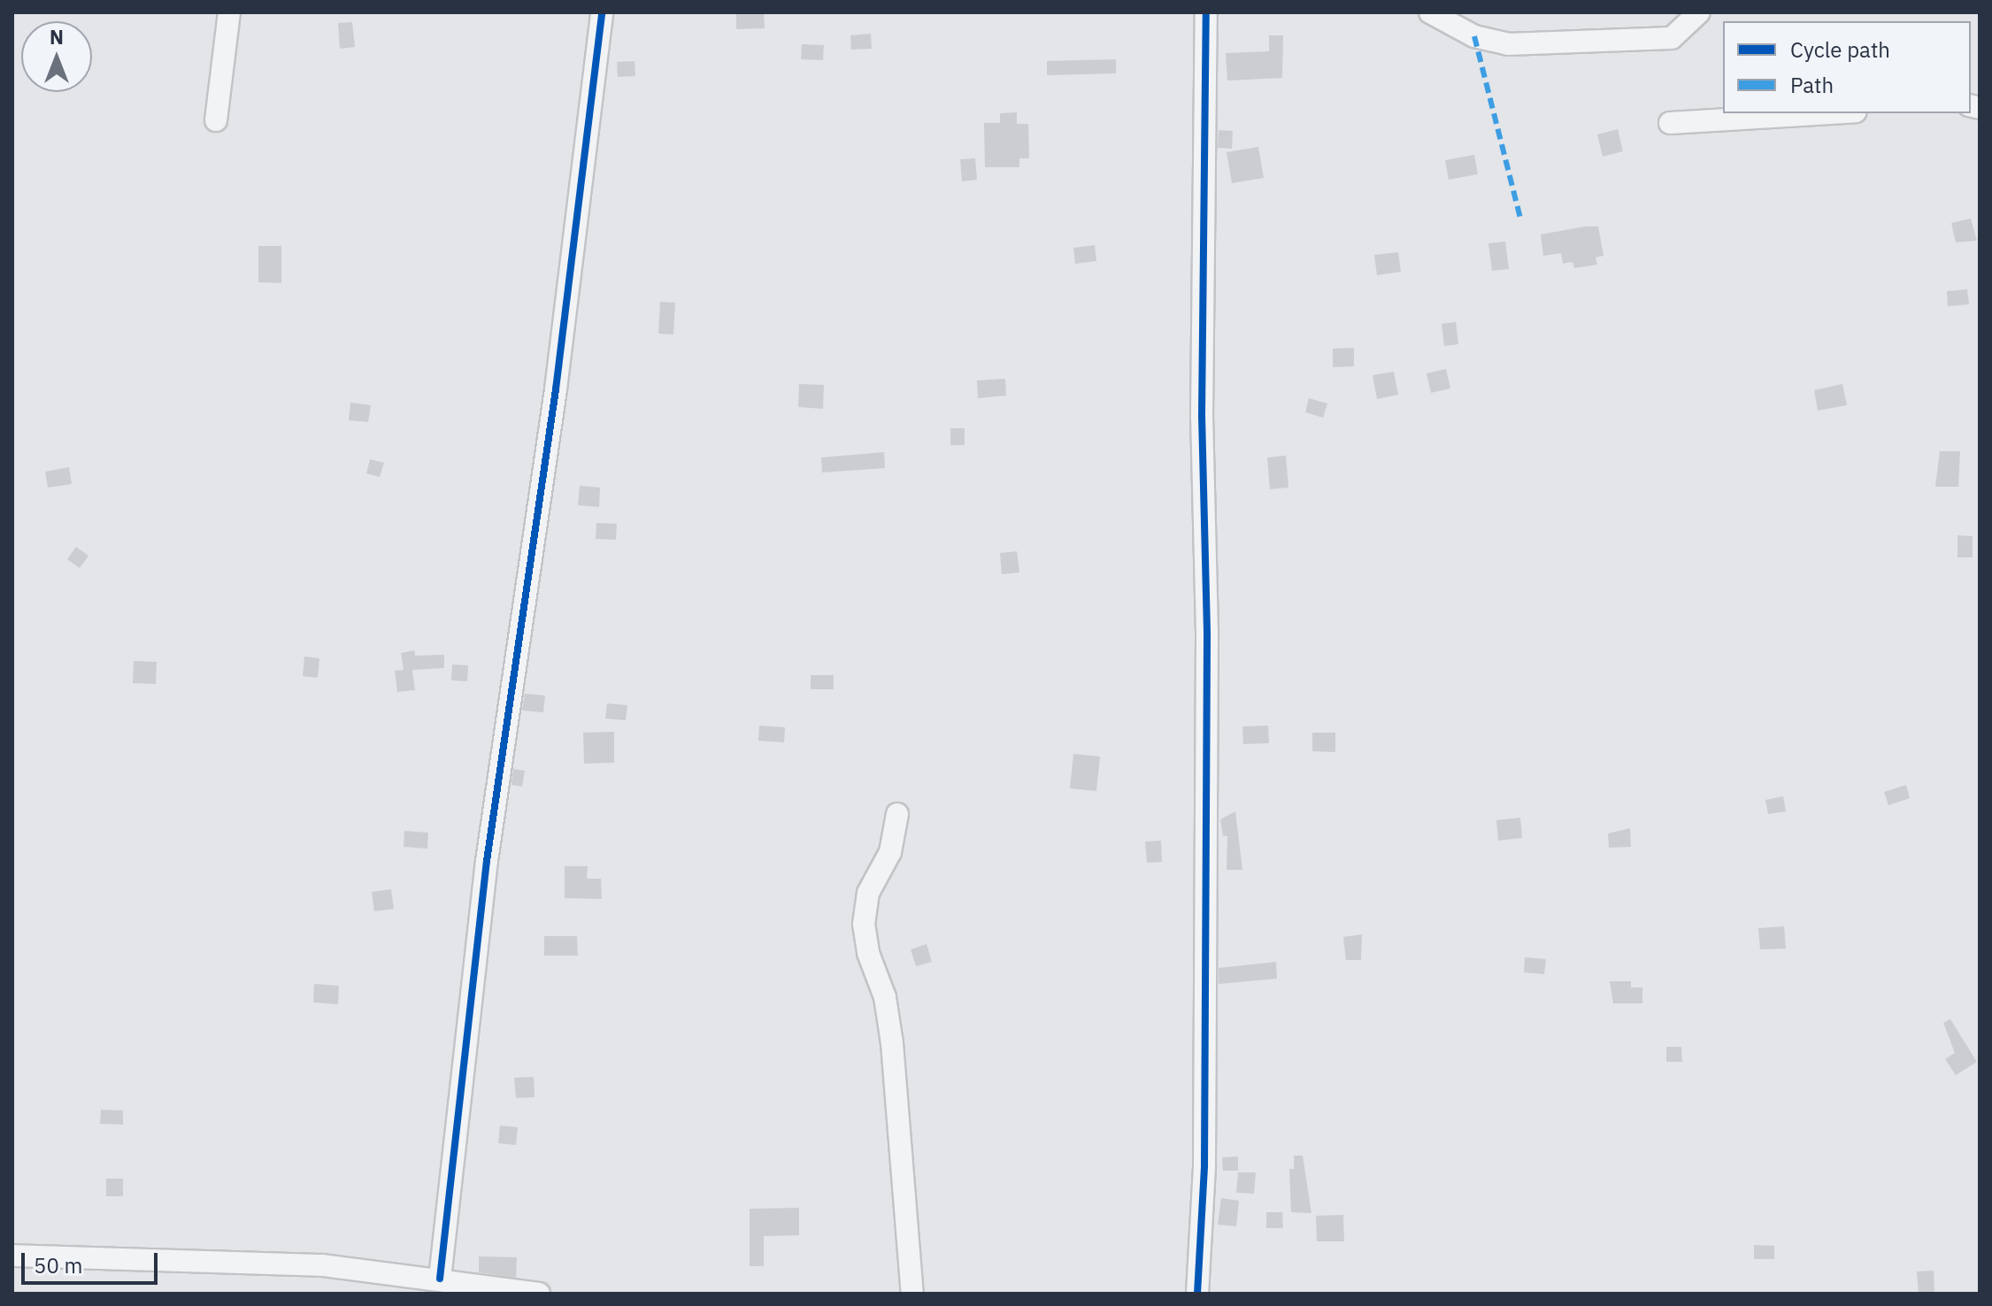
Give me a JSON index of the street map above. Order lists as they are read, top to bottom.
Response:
{
  "legend": ["Cycle path", "Path"],
  "scale_bar": "50 m",
  "north": "top"
}
